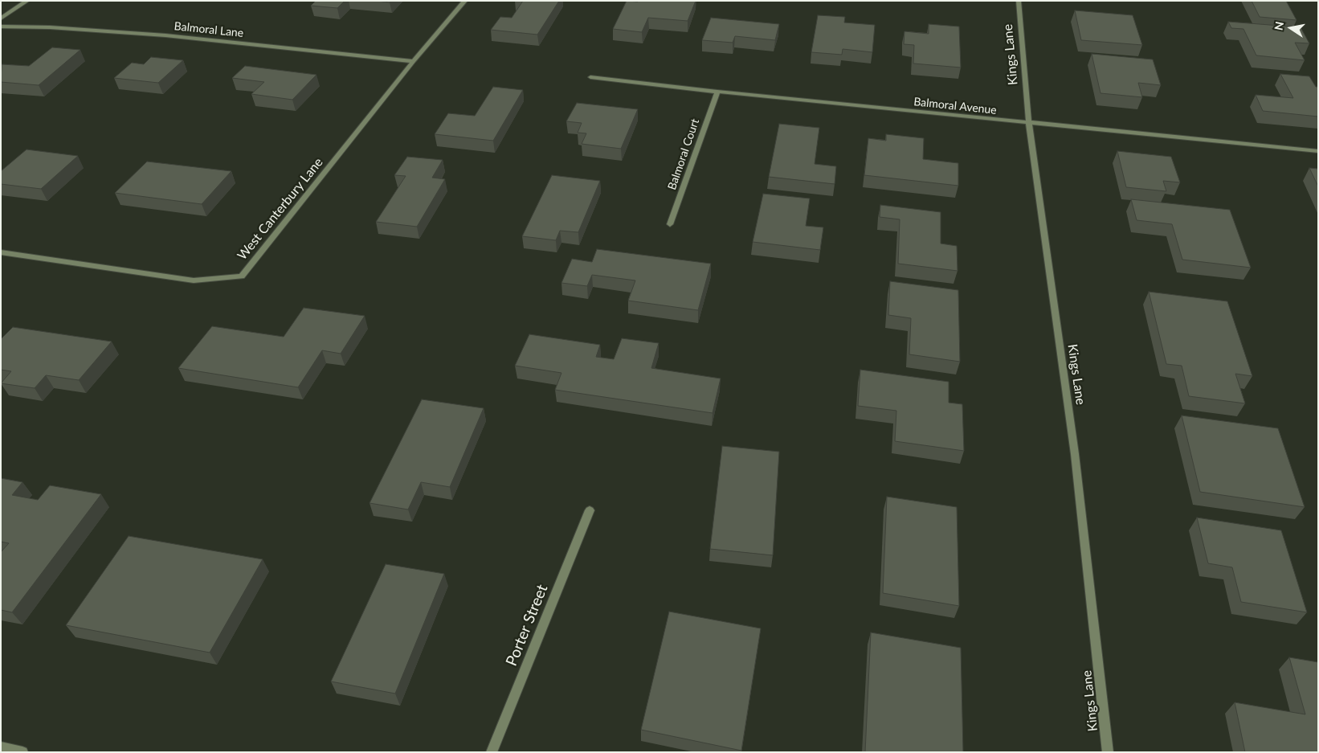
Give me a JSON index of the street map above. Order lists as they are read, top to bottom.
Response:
{
  "streets": {
    "street": [
      "Balmoral Lane",
      "Kings Lane",
      "Balmoral Avenue",
      "Balmoral Court",
      "West Canterbury Lane",
      "Porter Street"
    ]
  },
  "crossings": [
    ["Balmoral Lane", "West Canterbury Lane"],
    ["Kings Lane", "Balmoral Avenue"],
    ["Balmoral Avenue", "Balmoral Court"]
  ],
  "north": "left"
}
